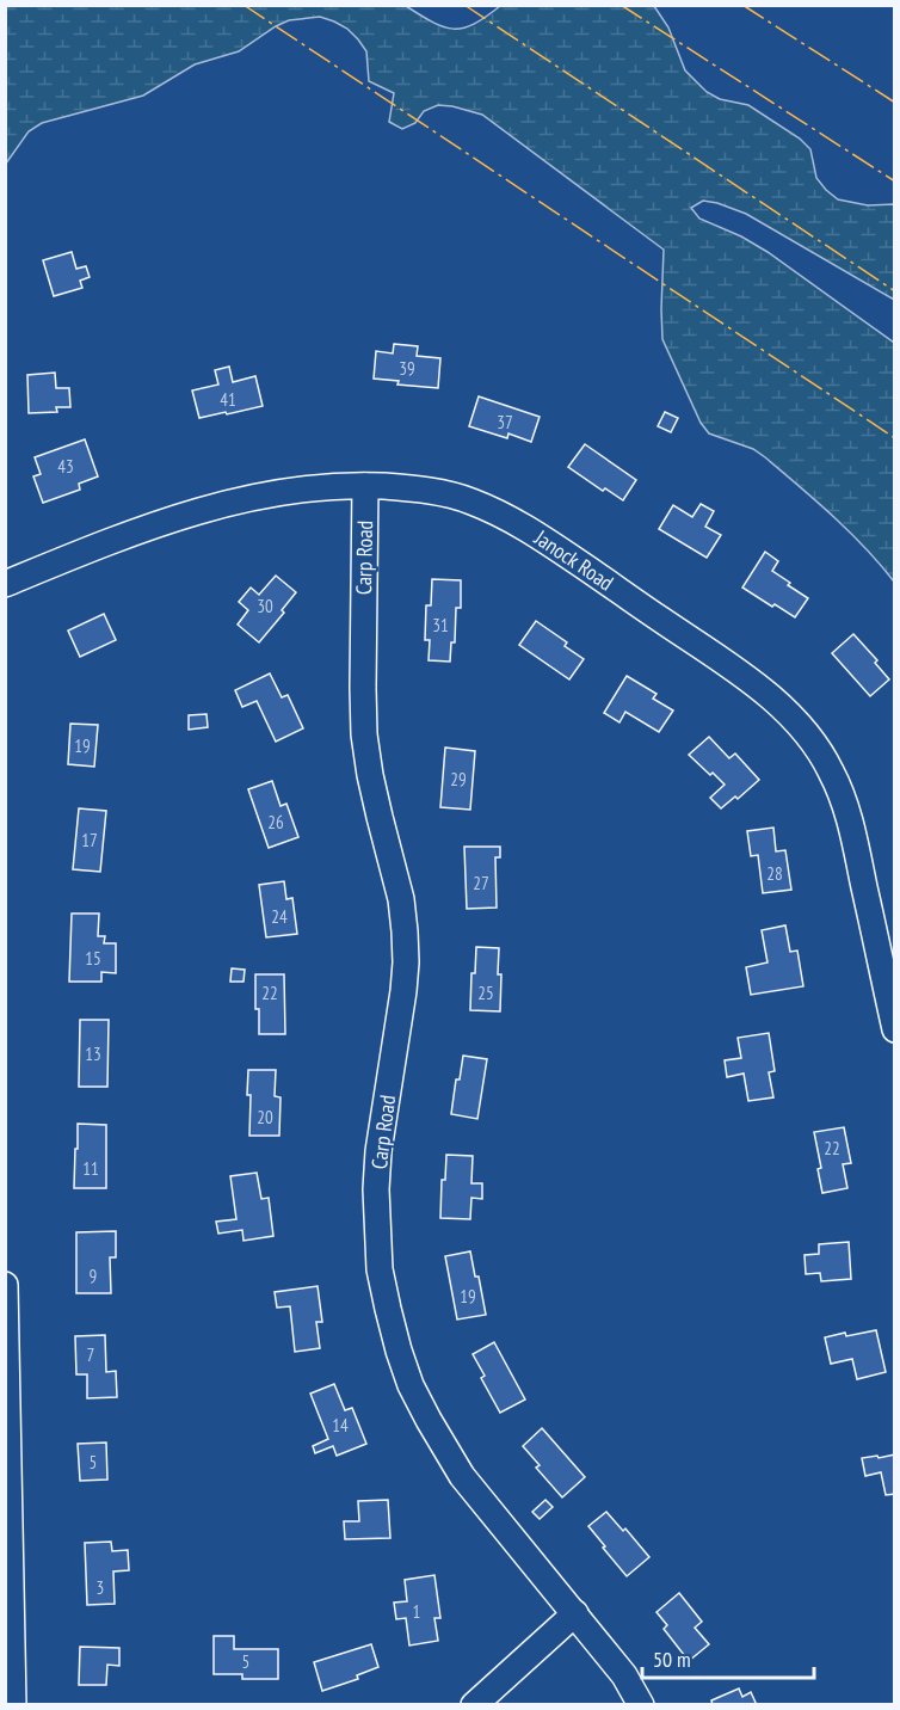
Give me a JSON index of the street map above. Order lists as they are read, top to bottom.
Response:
{
  "streets": {
    "street": ["Carp Road", "Janock Road"]
  },
  "crossings": [
    ["Carp Road", "Janock Road"]
  ],
  "house_numbers": [
    "39",
    "41",
    "37",
    "43",
    "30",
    "31",
    "19",
    "29",
    "26",
    "17",
    "28",
    "27",
    "24",
    "15",
    "22",
    "25",
    "13",
    "20",
    "22",
    "11",
    "9",
    "19",
    "7",
    "14",
    "5",
    "3",
    "1",
    "5"
  ],
  "scale_bar": "50 m"
}
